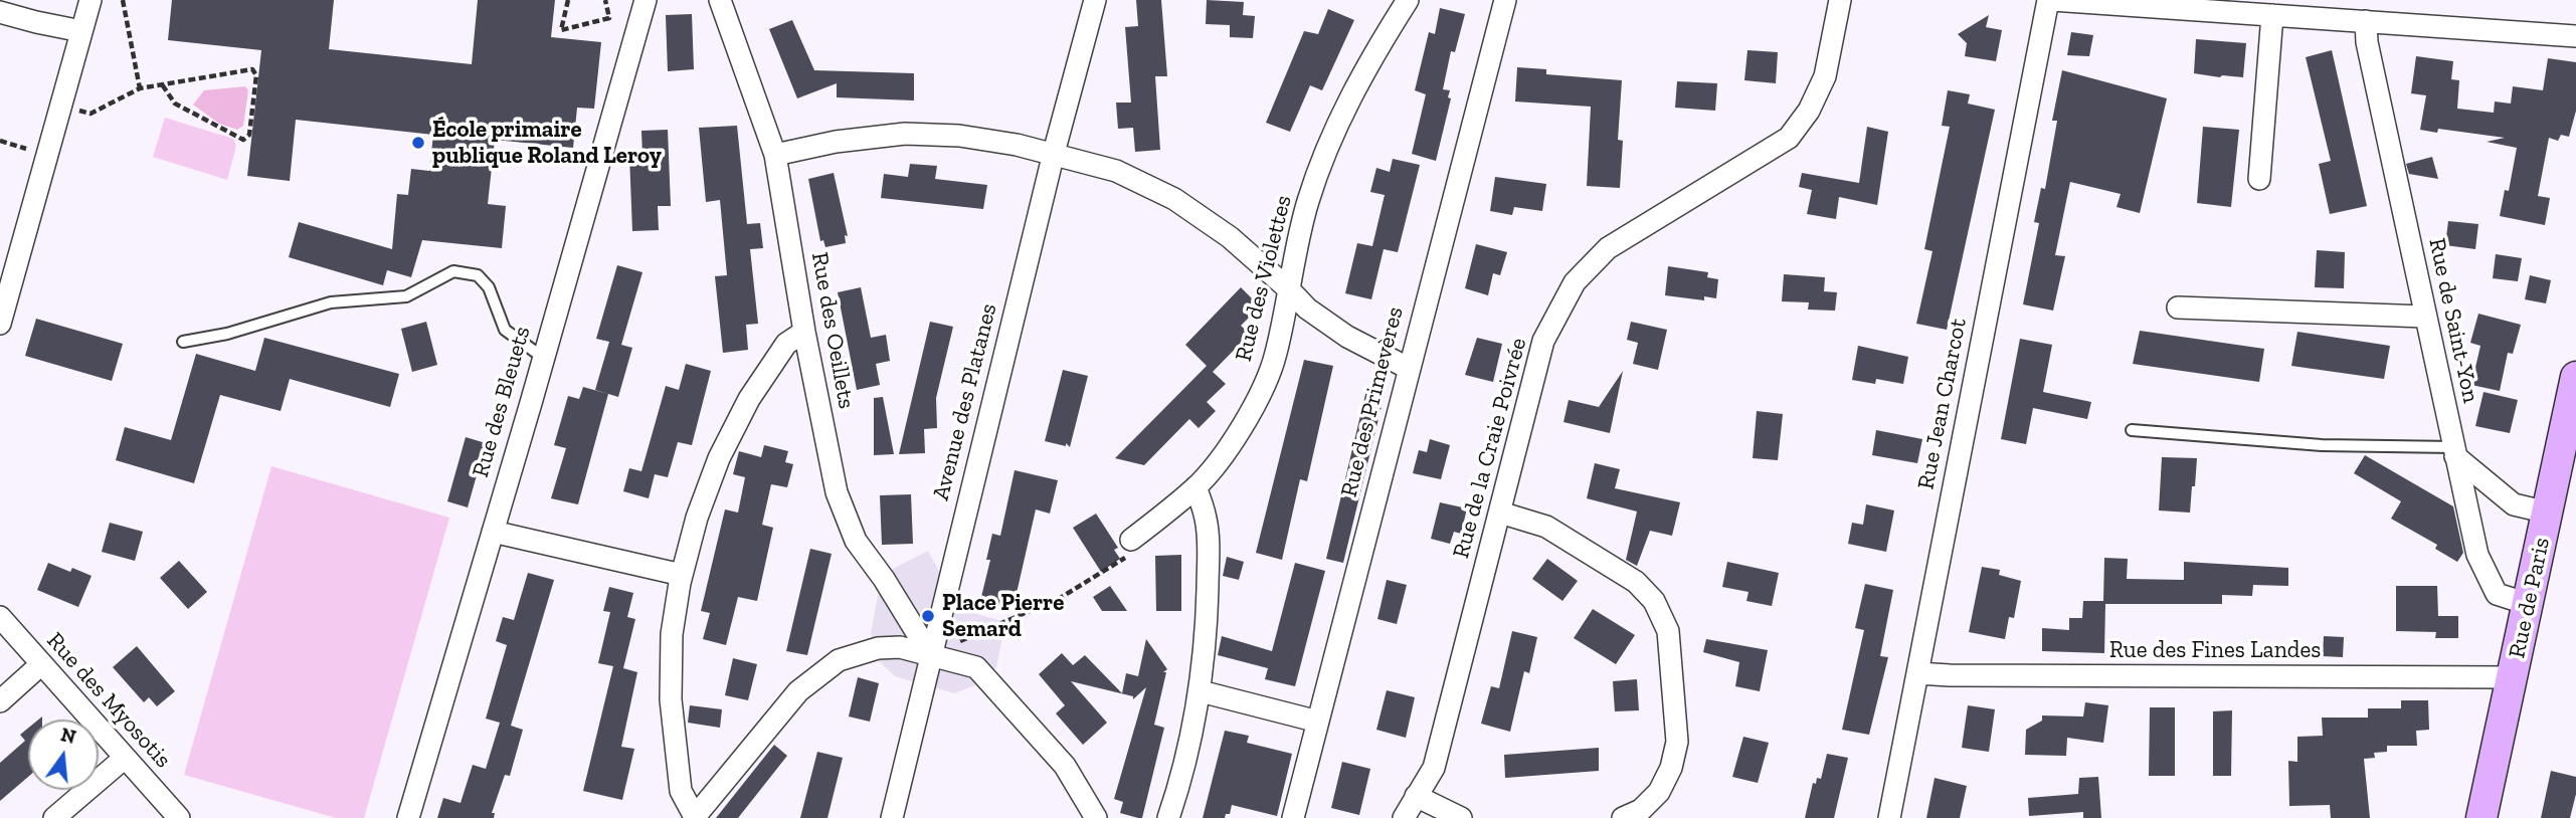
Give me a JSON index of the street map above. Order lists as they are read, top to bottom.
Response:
{
  "streets": {
    "main road": ["Rue de Paris"],
    "street": [
      "Rue des Violettes",
      "Rue de Saint-Yon",
      "Rue des Oeillets",
      "Rue des Bleuets",
      "Avenue des Platanes",
      "Rue des Primevères",
      "Rue Jean Charcot",
      "Rue de la Craie Poivrée",
      "Rue des Fines Landes",
      "Rue des Myosotis"
    ]
  },
  "crossings": [
    ["Rue de Saint-Yon", "Rue de Paris"],
    ["Rue des Oeillets", "Avenue des Platanes"],
    ["Rue Jean Charcot", "Rue des Fines Landes"],
    ["Rue de Paris", "Rue des Fines Landes"]
  ],
  "places": ["École primaire publique Roland Leroy", "Place Pierre Semard"],
  "north": "top"
}
